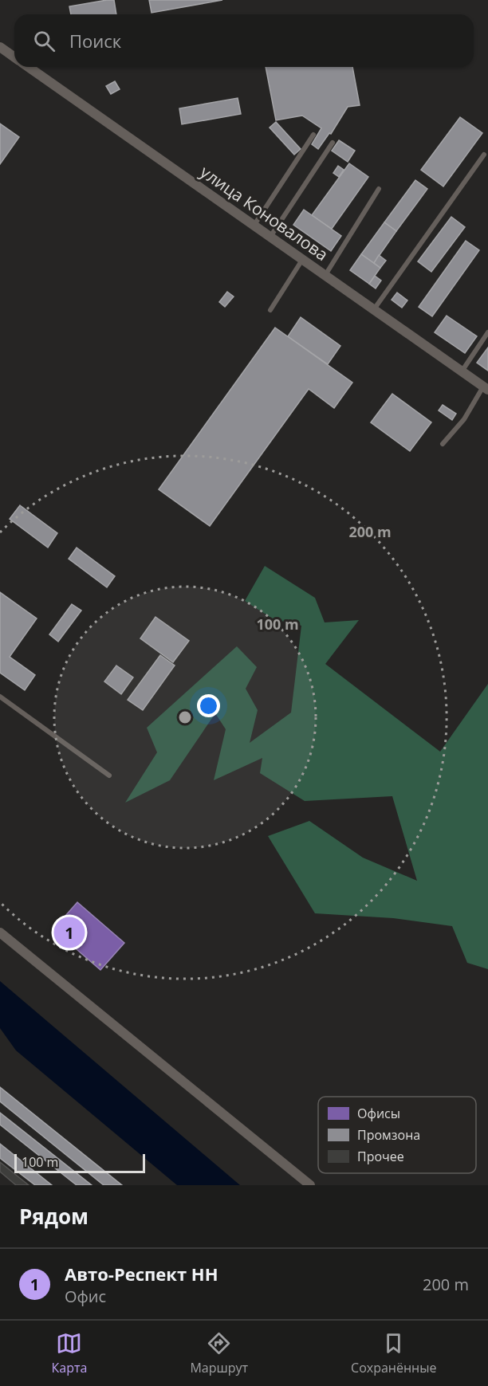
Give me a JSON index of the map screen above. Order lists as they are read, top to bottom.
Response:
{
  "streets": {
    "street": ["улица Коновалова"]
  },
  "legend": ["Офисы", "Промзона", "Прочее"],
  "scale_bar": "100 m",
  "page": {
    "search": "Поиск",
    "pins": "1",
    "scale": "100 m",
    "heading": "Рядом",
    "list": [
      {
        "mark": "1",
        "name": "Авто-Респект НН",
        "note": "Офис",
        "value": "200 m"
      }
    ],
    "nav": ["Карта", "Маршрут", "Сохранённые"]
  },
  "rings": ["200 m", "100 m"]
}
